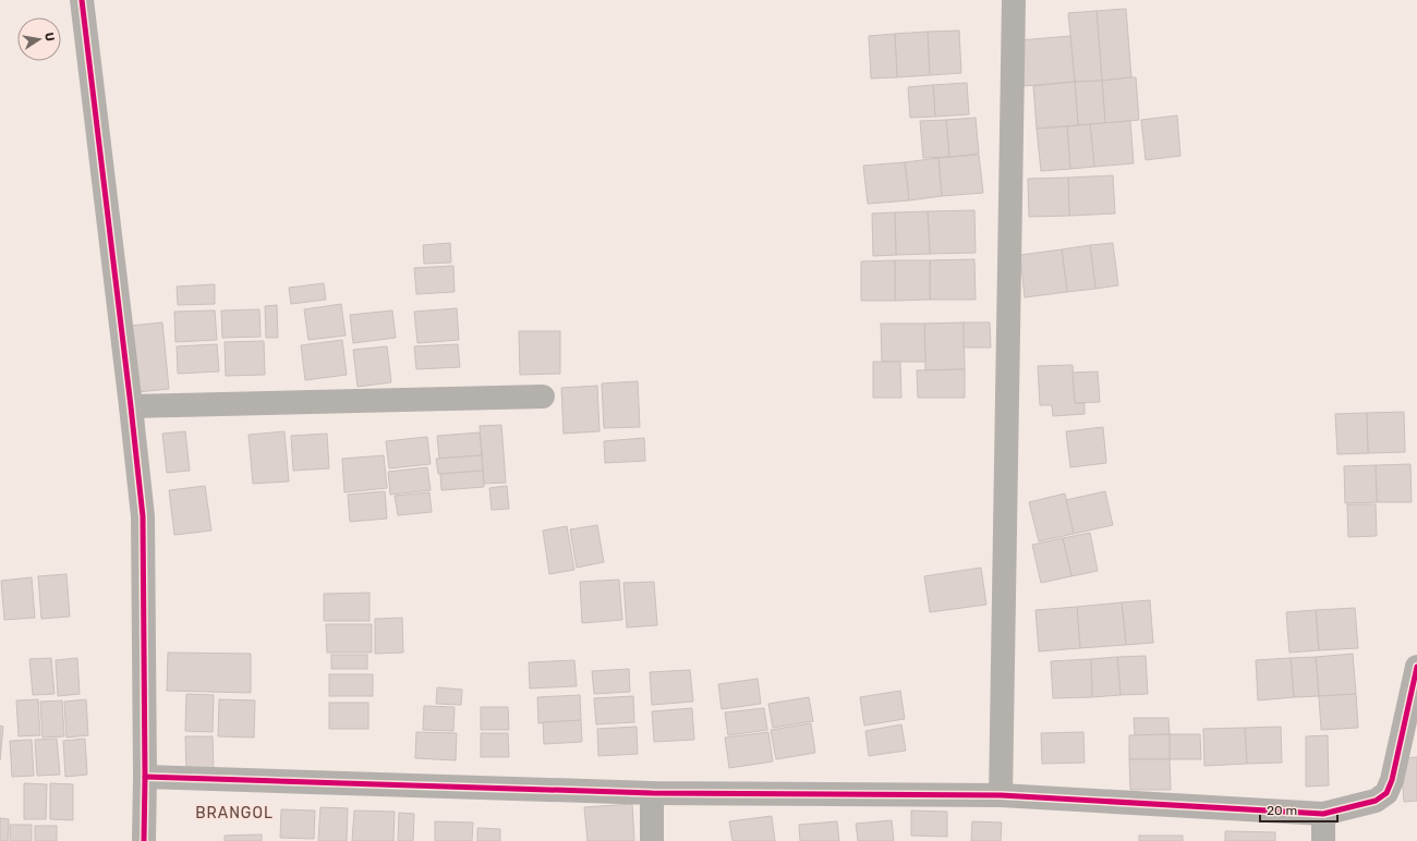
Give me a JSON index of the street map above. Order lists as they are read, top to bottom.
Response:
{
  "districts": ["BRANGOL"],
  "scale_bar": "20 m",
  "north": "right"
}
